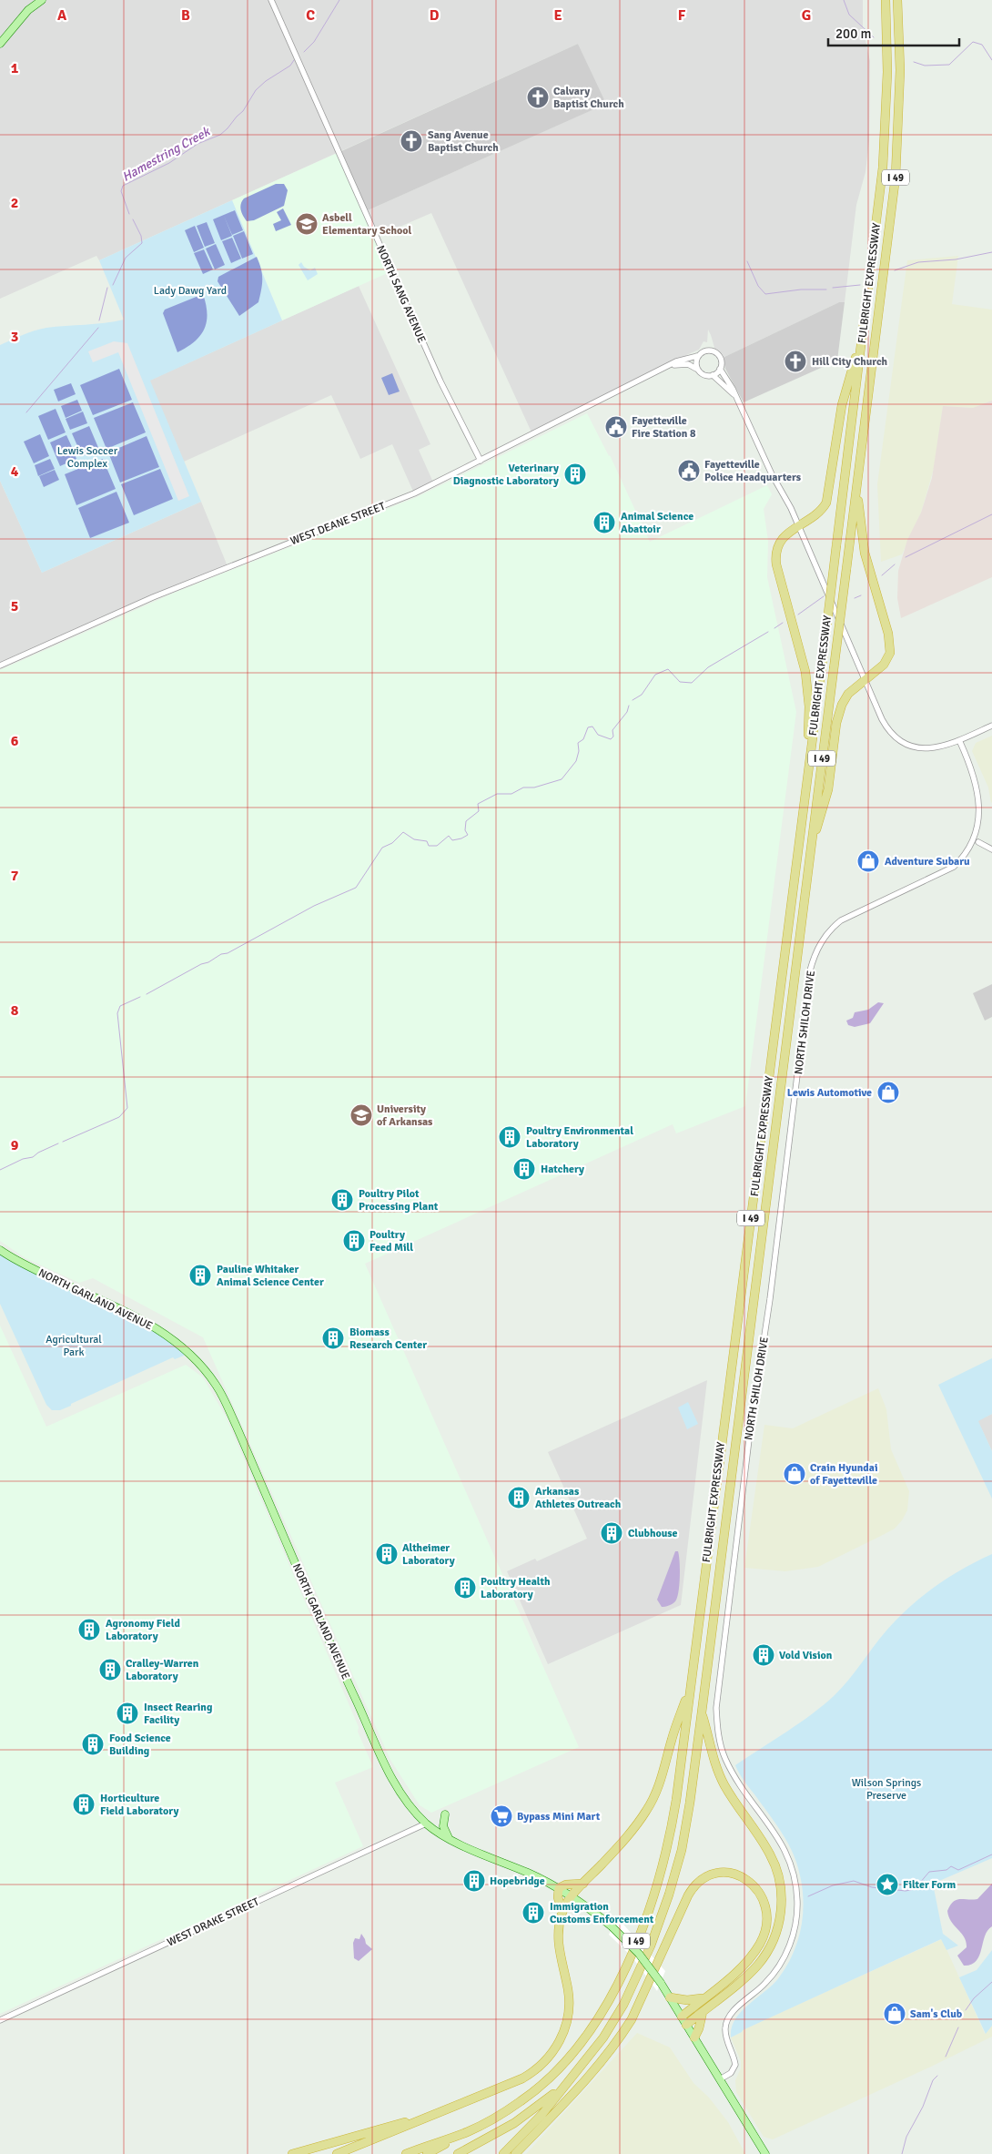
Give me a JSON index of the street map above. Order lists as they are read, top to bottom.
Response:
{
  "streets": {
    "highway": ["I 49", "FULBRIGHT EXPRESSWAY"],
    "main road": ["NORTH GARLAND AVENUE"],
    "street": [
      "NORTH SANG AVENUE",
      "WEST DEANE STREET",
      "NORTH SHILOH DRIVE",
      "WEST DRAKE STREET"
    ]
  },
  "crossings": [
    ["I 49", "FULBRIGHT EXPRESSWAY"],
    ["NORTH SANG AVENUE", "WEST DEANE STREET"],
    ["NORTH SHILOH DRIVE", "NORTH GARLAND AVENUE"],
    ["NORTH GARLAND AVENUE", "WEST DRAKE STREET"]
  ],
  "water": ["Hamestring Creek"],
  "parks": [
    "Lady Dawg Yard",
    "Lewis Soccer Complex",
    "Agricultural Park",
    "Wilson Springs Preserve"
  ],
  "places": {
    "church": ["Calvary Baptist Church", "Sang Avenue Baptist Church", "Hill City Church"],
    "school or university": ["Asbell Elementary School", "University of Arkansas"],
    "public building": ["Fayetteville Fire Station 8", "Fayetteville Police Headquarters"],
    "building": [
      "Veterinary Diagnostic Laboratory",
      "Animal Science Abattoir",
      "Poultry Environmental Laboratory",
      "Hatchery",
      "Poultry Pilot Processing Plant",
      "Poultry Feed Mill",
      "Pauline Whitaker Animal Science Center",
      "Biomass Research Center",
      "Arkansas Athletes Outreach",
      "Clubhouse",
      "Altheimer Laboratory",
      "Poultry Health Laboratory",
      "Agronomy Field Laboratory",
      "Vold Vision",
      "Cralley-Warren Laboratory",
      "Insect Rearing Facility",
      "Food Science Building",
      "Horticulture Field Laboratory",
      "Hopebridge",
      "Immigration Customs Enforcement"
    ],
    "shop": [
      "Adventure Subaru",
      "Lewis Automotive",
      "Crain Hyundai of Fayetteville",
      "Sam's Club"
    ],
    "supermarket": ["Bypass Mini Mart"],
    "place": ["Filter Form"]
  },
  "scale_bar": "200 m",
  "grid": {
    "columns": [
      "A",
      "B",
      "C",
      "D",
      "E",
      "F",
      "G"
    ],
    "rows": [
      "1",
      "2",
      "3",
      "4",
      "5",
      "6",
      "7",
      "8",
      "9"
    ]
  }
}
